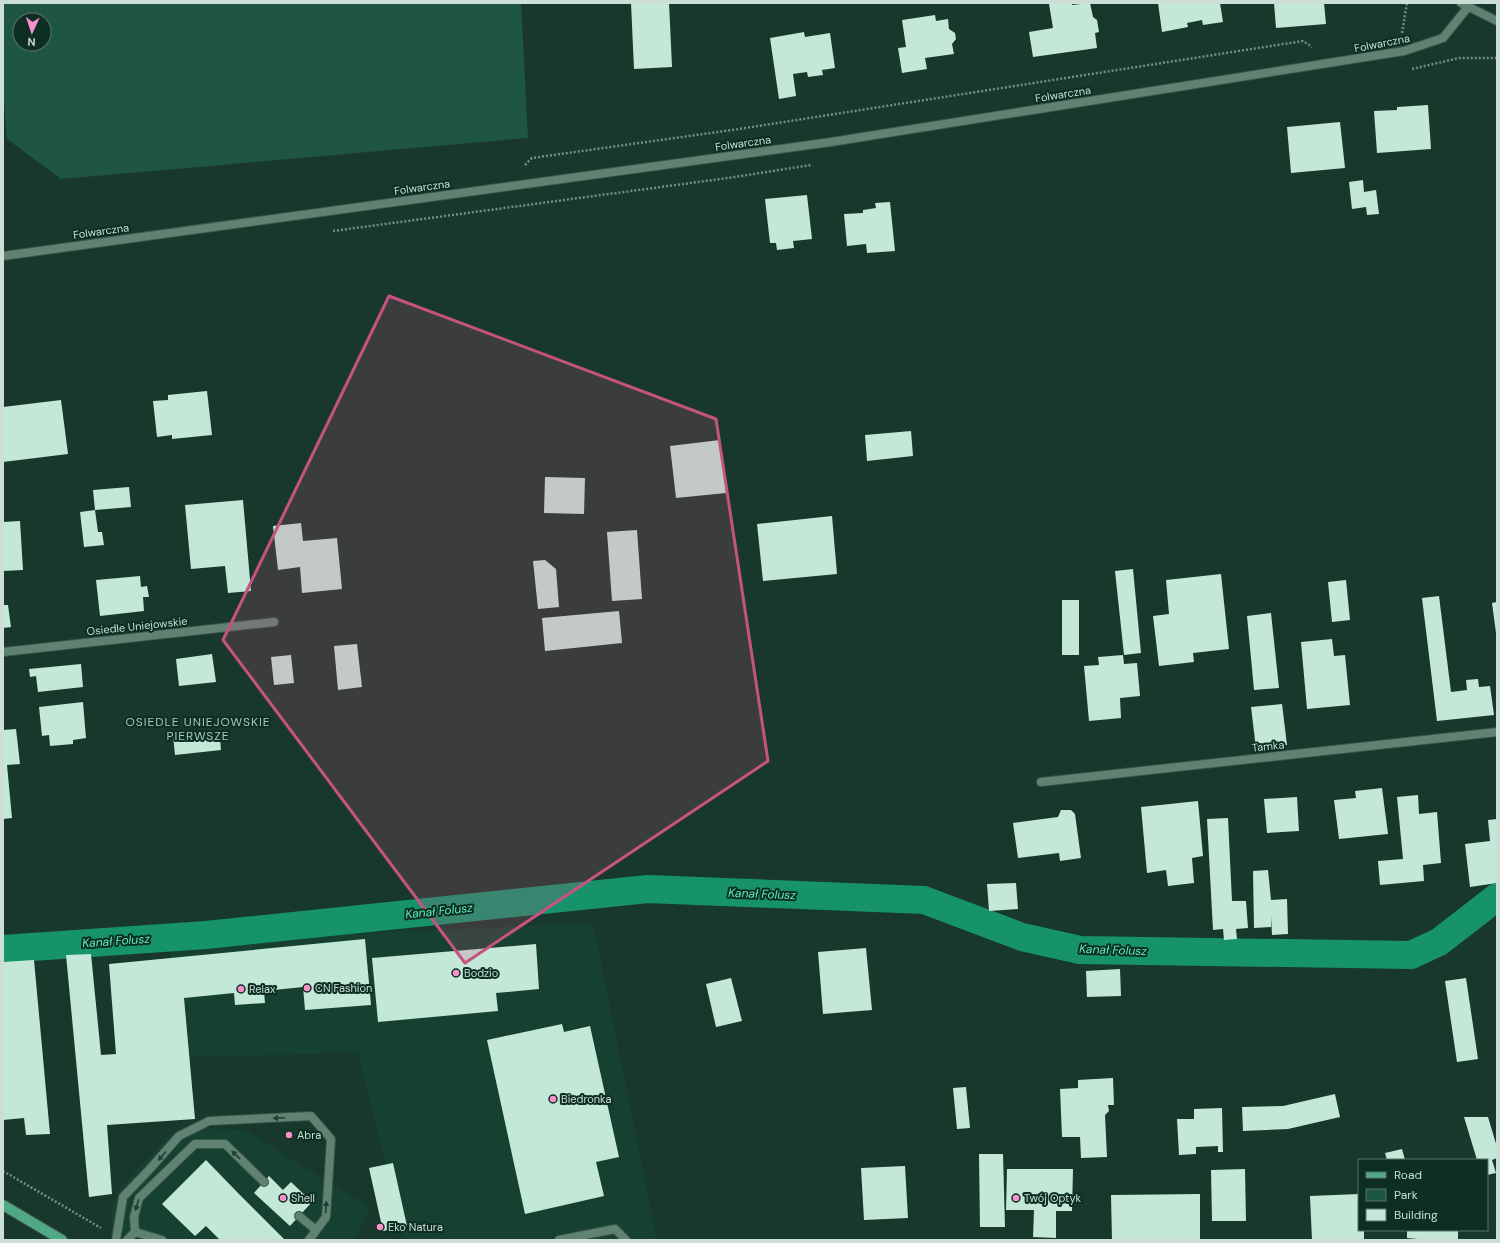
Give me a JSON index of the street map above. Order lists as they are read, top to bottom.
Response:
{
  "streets": {
    "street": ["Folwarczna", "Osiedle Uniejowskie", "Tamka"]
  },
  "districts": ["OSIEDLE UNIEJOWSKIE PIERWSZE"],
  "water": ["Kanał Folusz"],
  "places": [
    "Bodzio",
    "CN Fashion",
    "Relax",
    "Biedronka",
    "Abra",
    "Shell",
    "Twój Optyk",
    "Eko Natura"
  ],
  "legend": ["Road", "Park", "Building"],
  "north": "bottom"
}
